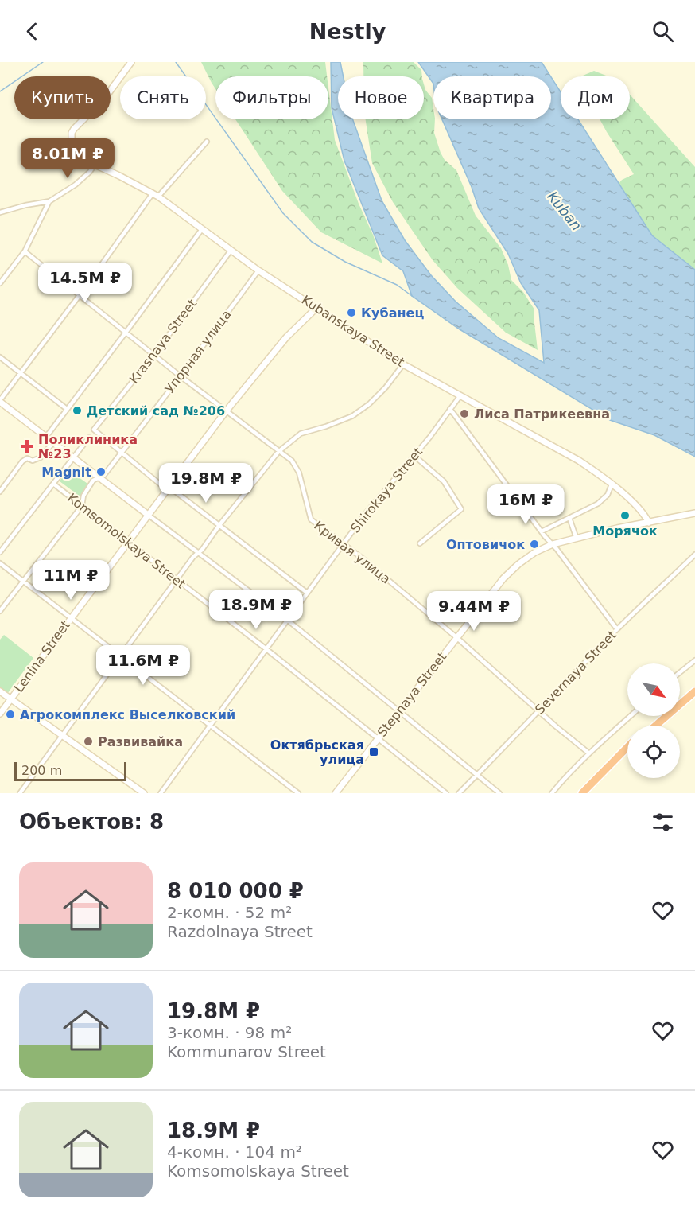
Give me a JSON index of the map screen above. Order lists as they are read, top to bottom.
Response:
{
  "streets": {
    "street": [
      "Kubanskaya Street",
      "Krasnaya Street",
      "Упорная улица",
      "Shirokaya Street",
      "Komsomolskaya Street",
      "Кривая улица",
      "Lenina Street",
      "Severnaya Street",
      "Stepnaya Street"
    ]
  },
  "crossings": [
    ["Kubanskaya Street", "Krasnaya Street"],
    ["Kubanskaya Street", "Упорная улица"],
    ["Kubanskaya Street", "Shirokaya Street"],
    ["Kubanskaya Street", "Lenina Street"],
    ["Kubanskaya Street", "Stepnaya Street"],
    ["Krasnaya Street", "Упорная улица"],
    ["Krasnaya Street", "Кривая улица"],
    ["Упорная улица", "Komsomolskaya Street"],
    ["Упорная улица", "Кривая улица"],
    ["Shirokaya Street", "Komsomolskaya Street"],
    ["Shirokaya Street", "Кривая улица"],
    ["Komsomolskaya Street", "Lenina Street"],
    ["Komsomolskaya Street", "Stepnaya Street"],
    ["Кривая улица", "Lenina Street"],
    ["Кривая улица", "Severnaya Street"],
    ["Кривая улица", "Stepnaya Street"]
  ],
  "water": ["Kuban"],
  "places": {
    "other": [
      "Кубанец",
      "Детский сад №206",
      "Лиса Патрикеевна",
      "Magnit",
      "Морячок",
      "Оптовичок",
      "Агрокомплекс Выселковский",
      "Развивайка"
    ],
    "health": ["Поликлиника №23"],
    "transit": ["Октябрьская улица"]
  },
  "scale_bar": "200 m",
  "north": "bottom right",
  "page": {
    "header": "Nestly",
    "chip": [
      "Купить",
      "Снять",
      "Фильтры",
      "Новое",
      "Квартира",
      "Дом"
    ],
    "price": [
      "8.01M ₽",
      "14.5M ₽",
      "19.8M ₽",
      "16M ₽",
      "11M ₽",
      "18.9M ₽",
      "9.44M ₽",
      "11.6M ₽"
    ],
    "scale": "200 m",
    "heading": "Объектов: 8",
    "list": [
      {
        "name": "8 010 000 ₽",
        "note": "2-комн. · 52 m² · Razdolnaya Street"
      },
      {
        "name": "19.8M ₽",
        "note": "3-комн. · 98 m² · Kommunarov Street"
      },
      {
        "name": "18.9M ₽",
        "note": "4-комн. · 104 m² · Komsomolskaya Street"
      }
    ]
  }
}
